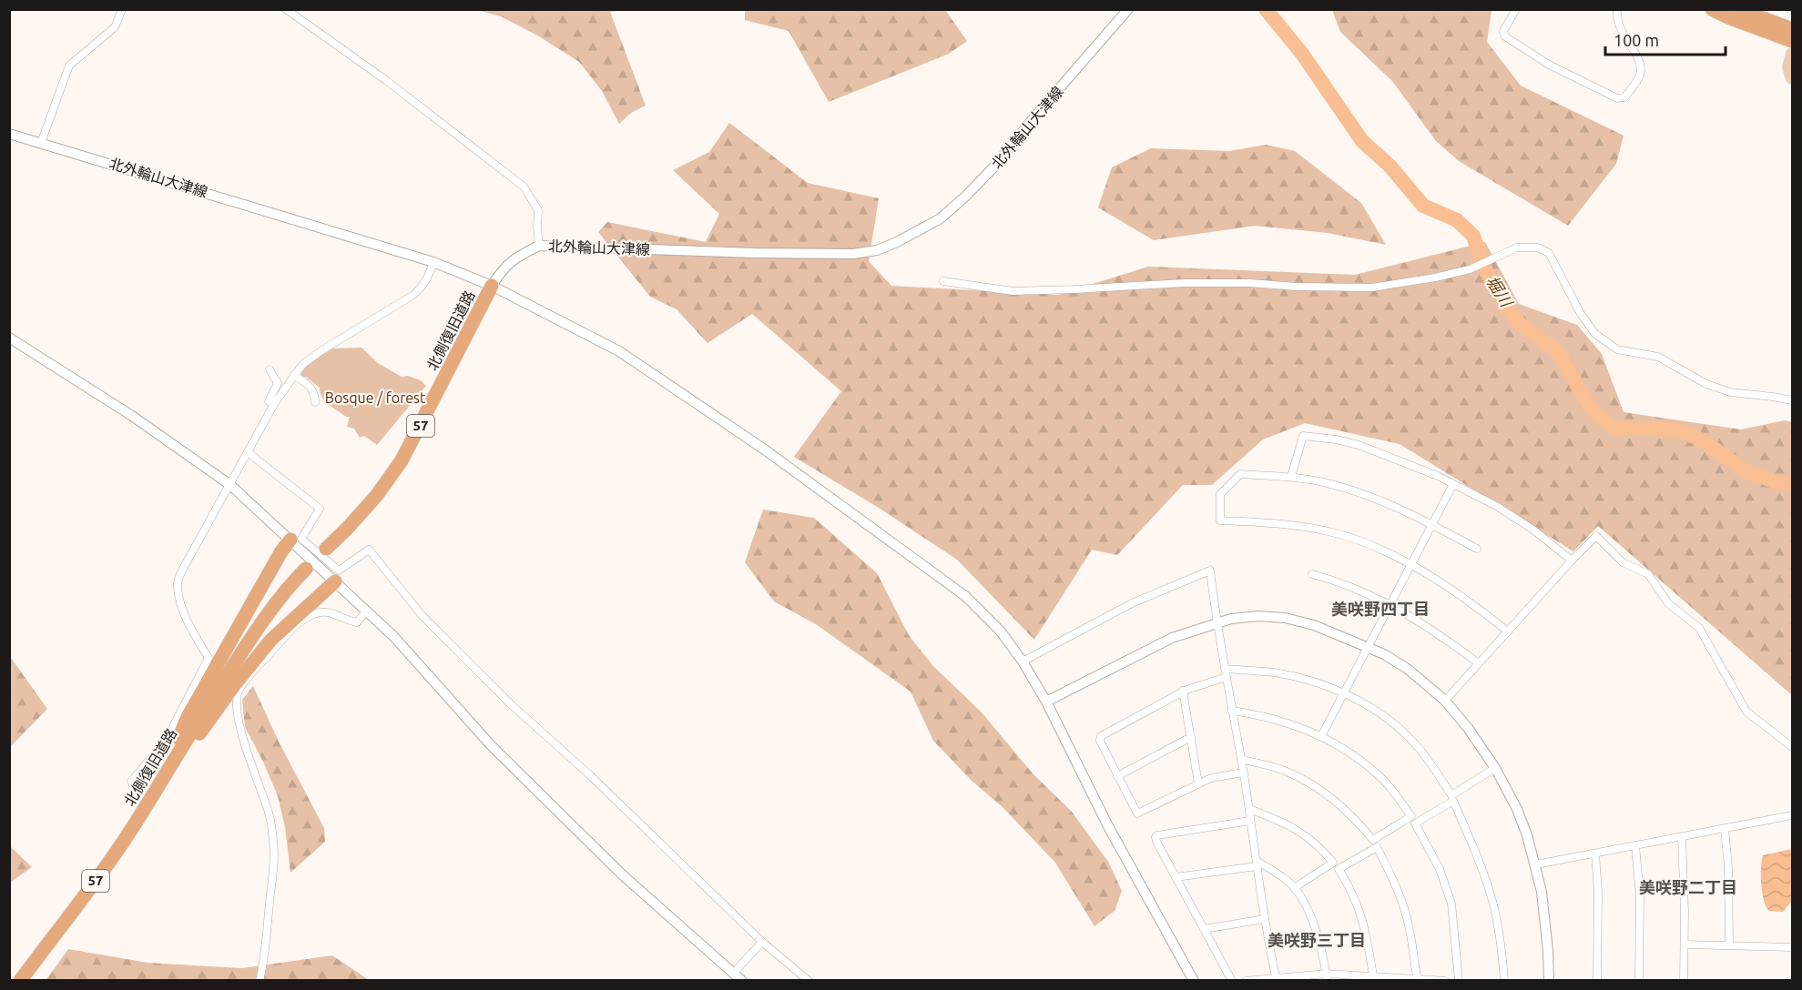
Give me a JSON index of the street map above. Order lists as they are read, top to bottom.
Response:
{
  "streets": {
    "highway": ["北側復旧道路", "57"],
    "street": ["北外輪山大津線"]
  },
  "crossings": [
    ["北外輪山大津線", "北側復旧道路"]
  ],
  "districts": ["美咲野四丁目", "美咲野二丁目", "美咲野三丁目"],
  "water": ["堀川"],
  "parks": ["Bosque / forest"],
  "scale_bar": "100 m"
}
